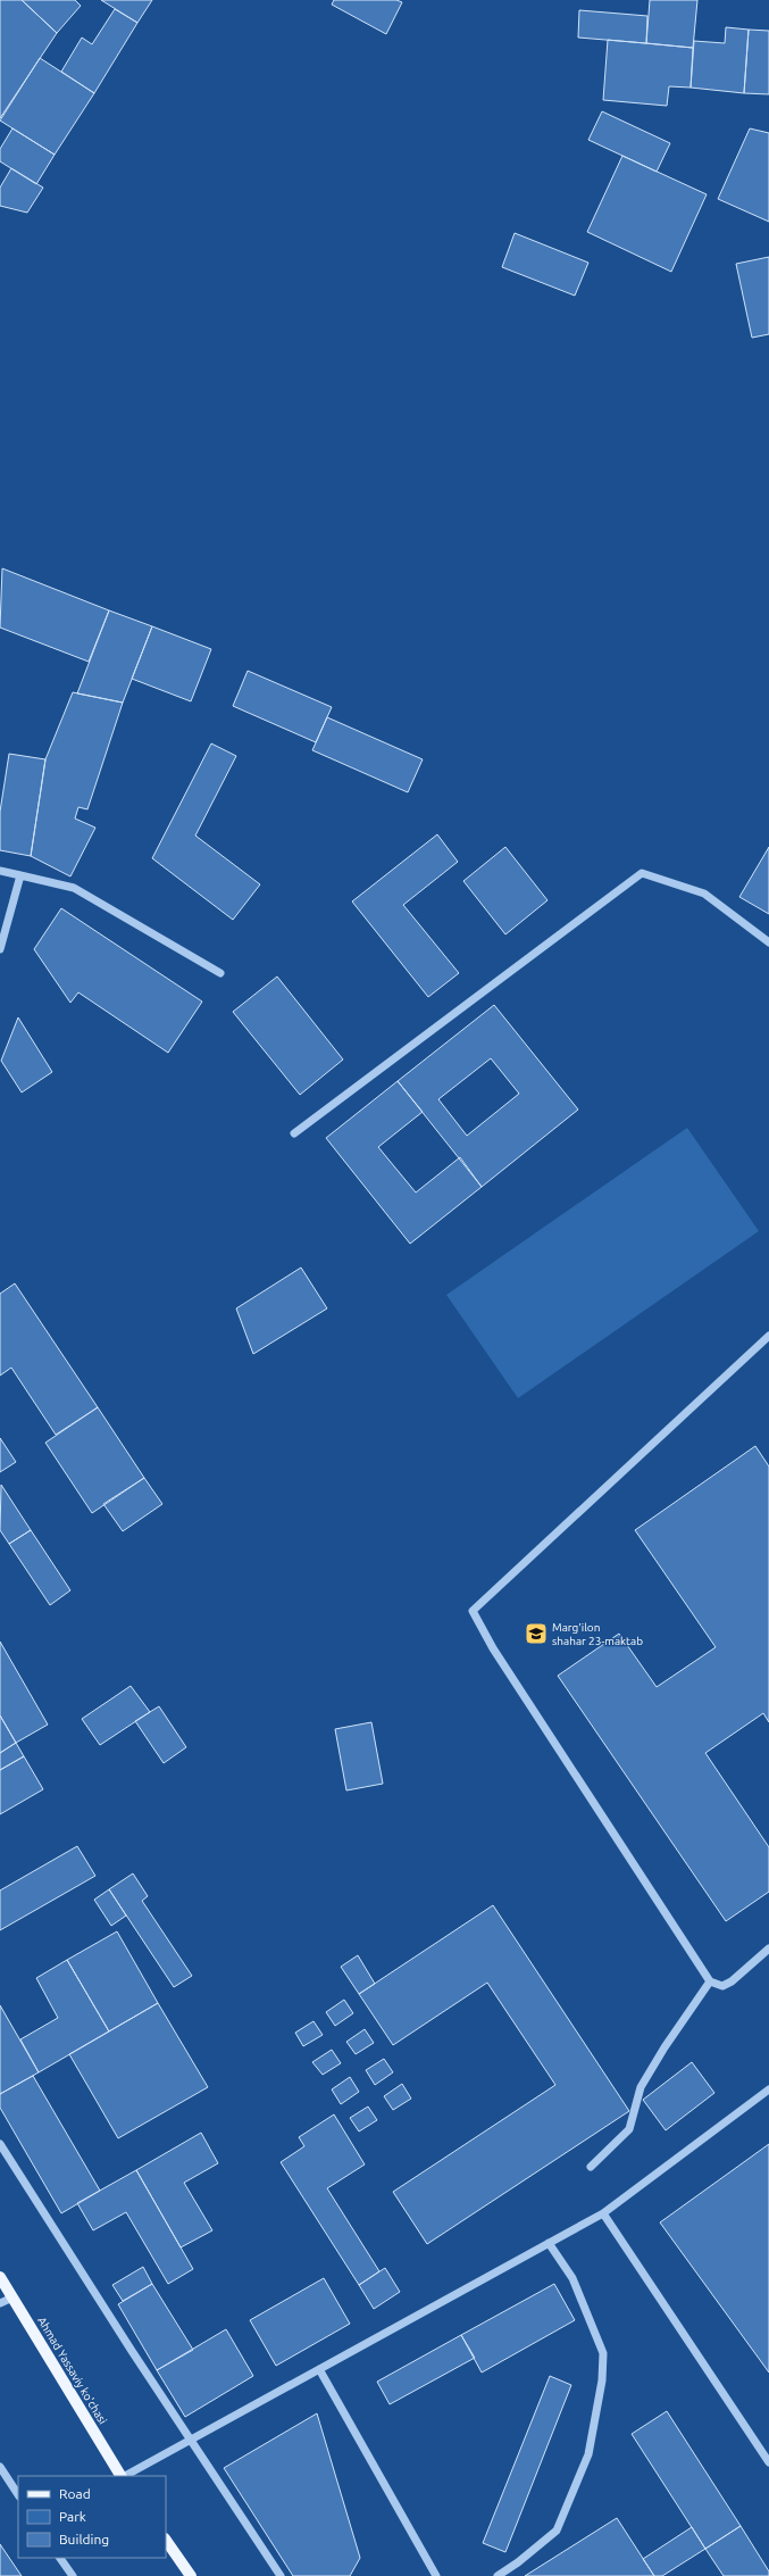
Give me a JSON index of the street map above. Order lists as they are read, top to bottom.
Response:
{
  "streets": {
    "main road": ["Ahmad Yassaviy ko'chasi"]
  },
  "places": {
    "school or university": ["Marg'ilon shahar 23-maktab"]
  },
  "legend": ["Road", "Park", "Building"]
}
